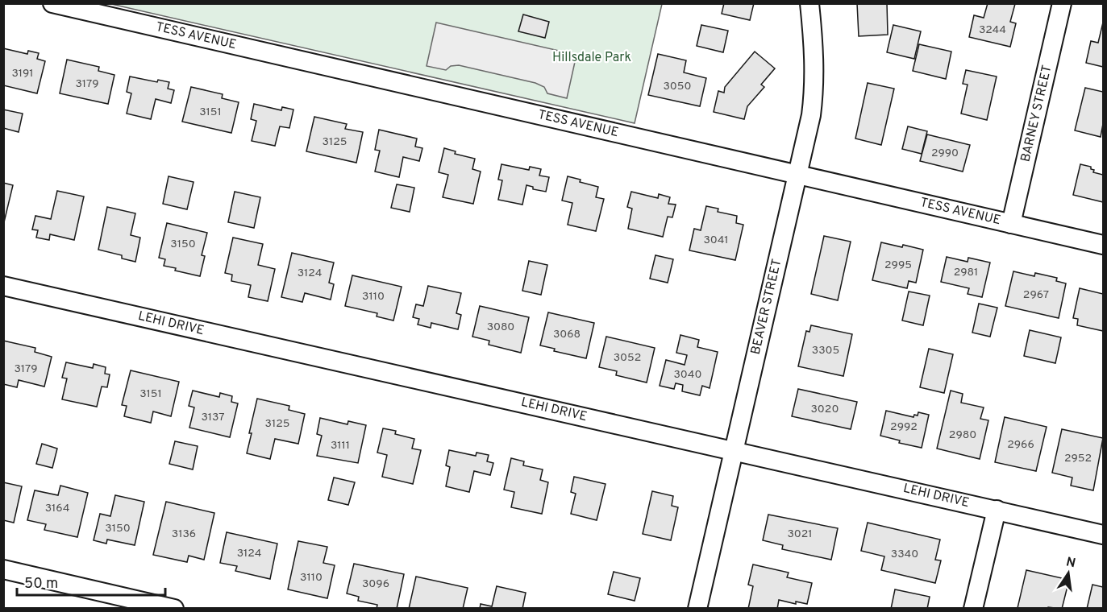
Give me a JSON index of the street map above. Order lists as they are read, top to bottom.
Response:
{
  "streets": {
    "street": [
      "TESS AVENUE",
      "BARNEY STREET",
      "BEAVER STREET",
      "LEHI DRIVE"
    ]
  },
  "crossings": [
    ["TESS AVENUE", "BARNEY STREET"],
    ["TESS AVENUE", "BEAVER STREET"],
    ["BEAVER STREET", "LEHI DRIVE"]
  ],
  "parks": ["Hillsdale Park"],
  "house_numbers": [
    "3244",
    "3191",
    "3179",
    "3050",
    "3151",
    "3125",
    "2990",
    "3041",
    "3150",
    "2995",
    "2981",
    "3124",
    "2967",
    "3110",
    "3080",
    "3068",
    "3305",
    "3052",
    "3179",
    "3040",
    "3151",
    "3020",
    "3137",
    "3125",
    "2992",
    "2980",
    "2966",
    "3111",
    "2952",
    "3164",
    "3150",
    "3136",
    "3021",
    "3124",
    "3340",
    "3110",
    "3096"
  ],
  "scale_bar": "50 m",
  "north": "top"
}
